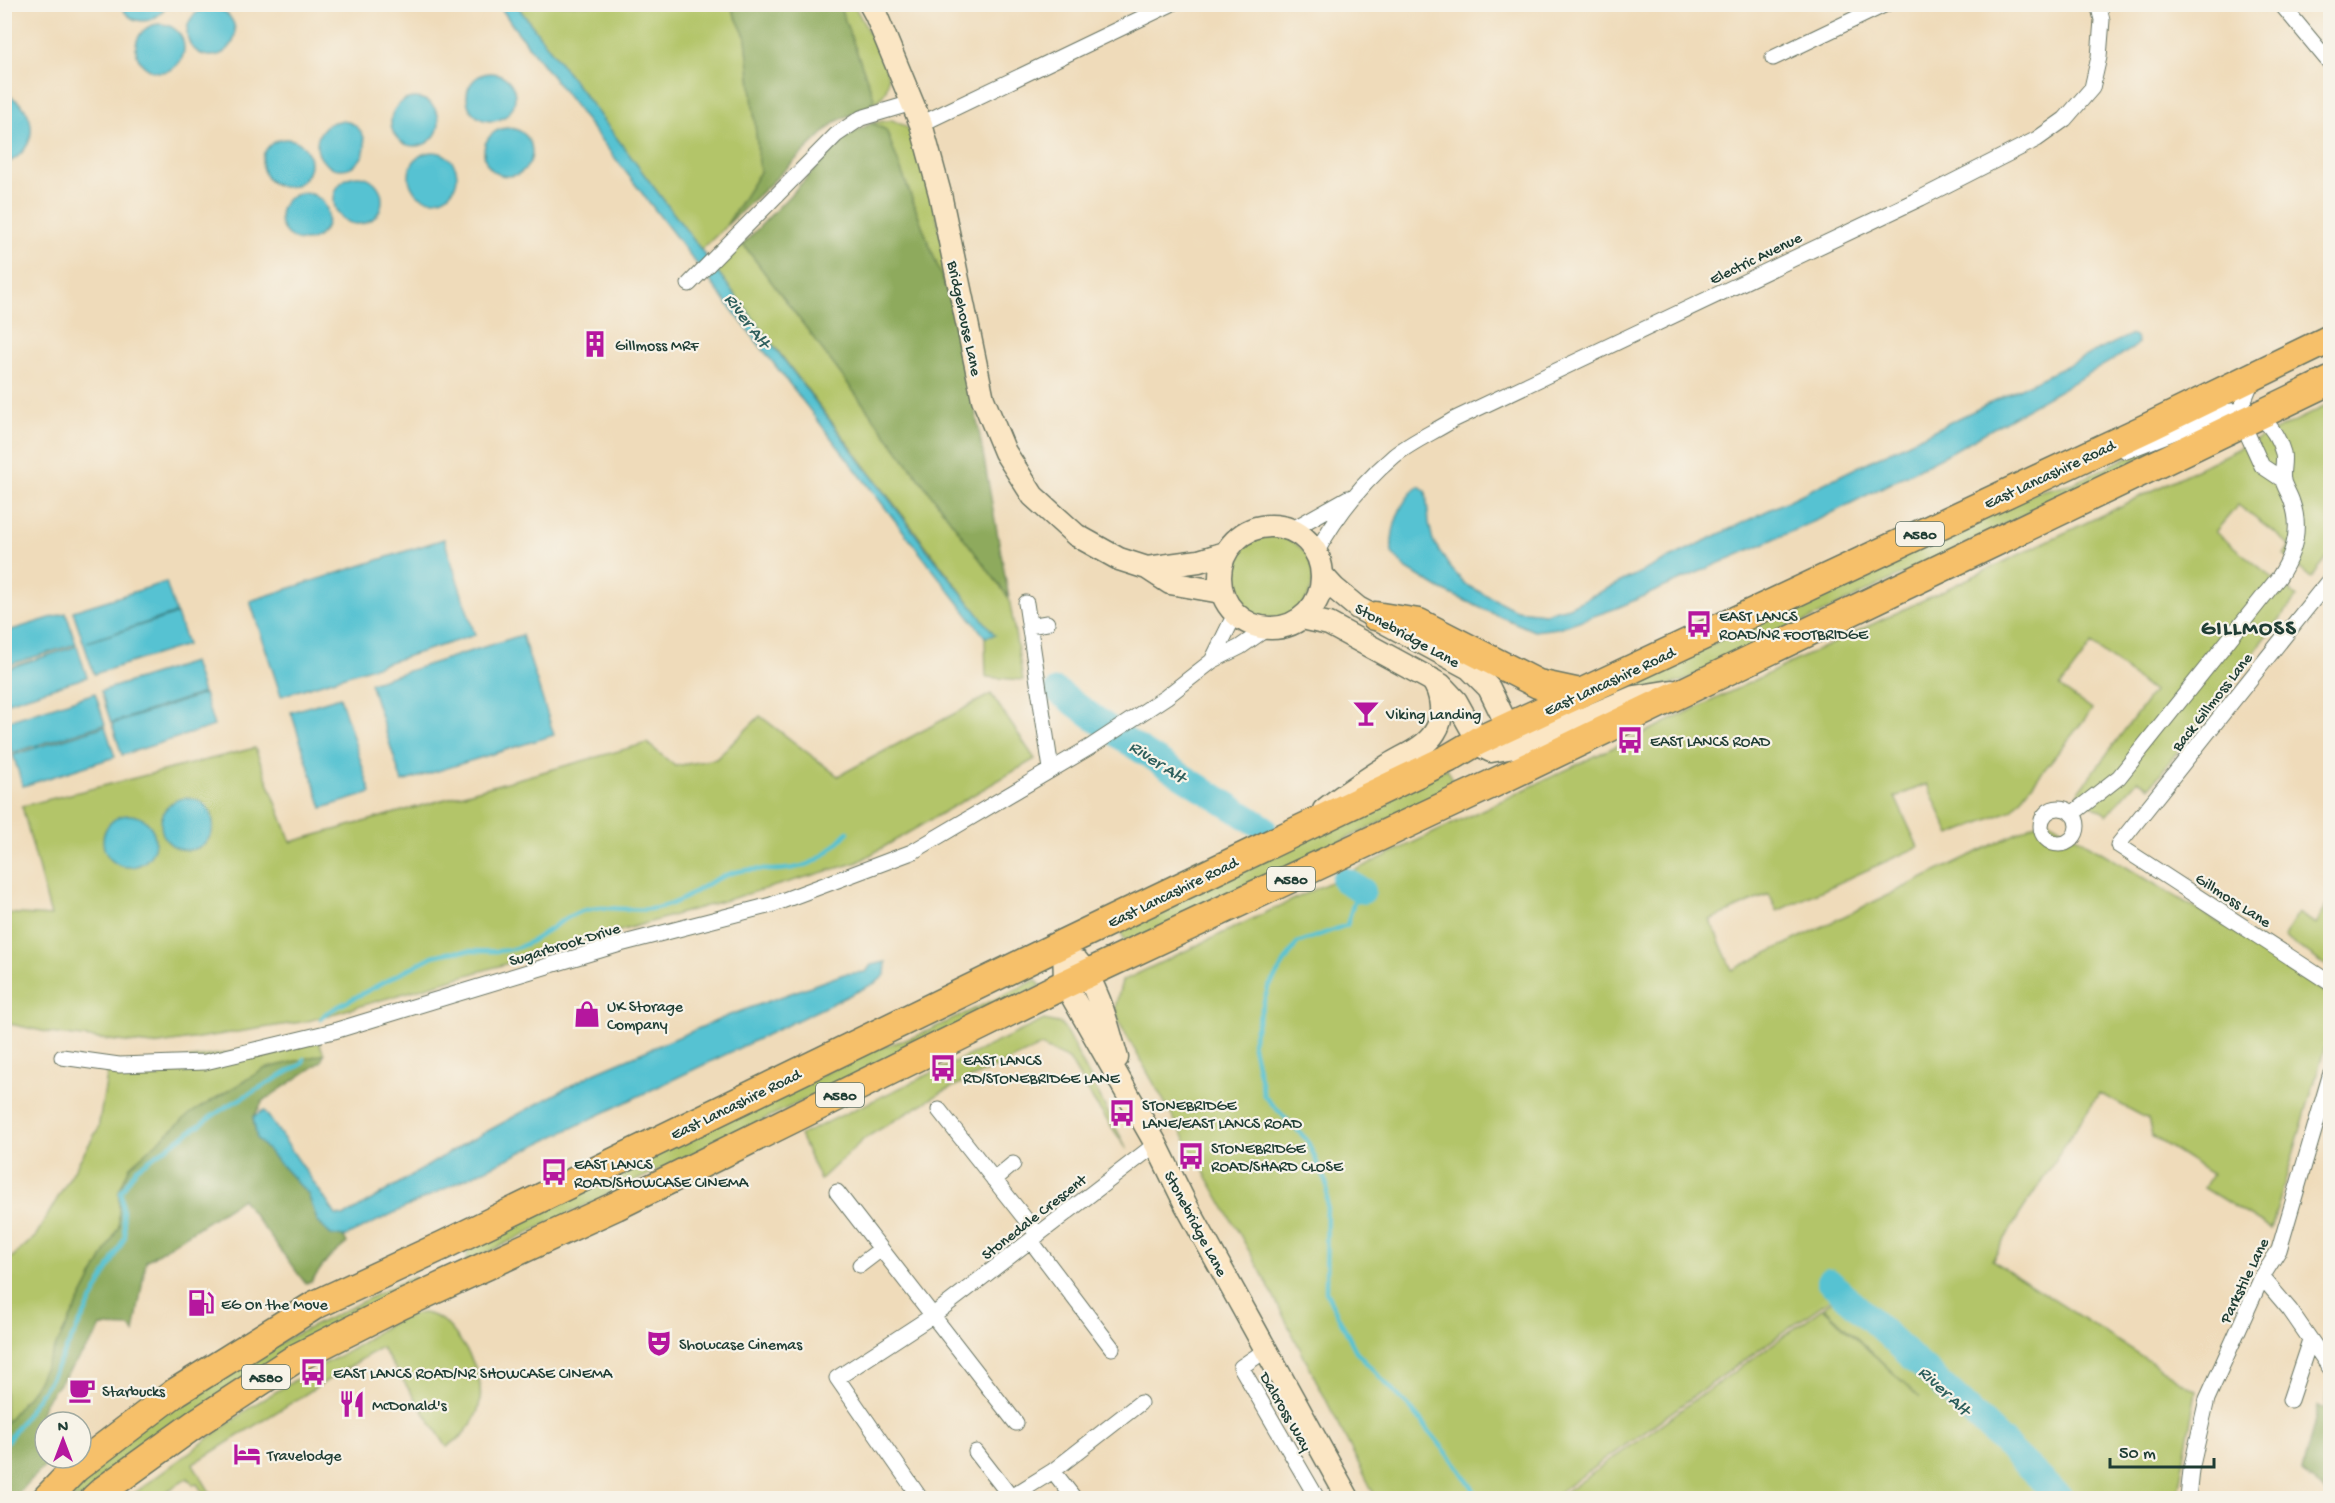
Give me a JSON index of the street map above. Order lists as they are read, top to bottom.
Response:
{
  "streets": {
    "highway": ["East Lancashire Road", "A580"],
    "street": [
      "Electric Avenue",
      "Bridgehouse Lane",
      "Stonebridge Lane",
      "Back Gillmoss Lane",
      "Gillmoss Lane",
      "Sugarbrook Drive",
      "Stonedale Crescent",
      "Parkstile Lane",
      "Dalcross Way"
    ]
  },
  "crossings": [
    ["Electric Avenue", "Bridgehouse Lane"],
    ["Electric Avenue", "Stonebridge Lane"],
    ["Bridgehouse Lane", "Stonebridge Lane"],
    ["East Lancashire Road", "Stonebridge Lane"],
    ["A580", "Stonebridge Lane"],
    ["Stonebridge Lane", "Stonedale Crescent"],
    ["Stonebridge Lane", "Dalcross Way"],
    ["Back Gillmoss Lane", "Gillmoss Lane"]
  ],
  "districts": ["GILLMOSS"],
  "water": ["River Alt"],
  "places": {
    "building": ["Gillmoss MRF"],
    "bus stop": [
      "EAST LANCS ROAD/NR FOOTBRIDGE",
      "EAST LANCS ROAD",
      "EAST LANCS RD/STONEBRIDGE LANE",
      "STONEBRIDGE LANE/EAST LANCS ROAD",
      "STONEBRIDGE ROAD/SHARD CLOSE",
      "EAST LANCS ROAD/SHOWCASE CINEMA",
      "EAST LANCS ROAD/NR SHOWCASE CINEMA"
    ],
    "bar": ["Viking Landing"],
    "shop": ["UK Storage Company"],
    "fuel station": ["EG On the Move"],
    "theatre": ["Showcase Cinemas"],
    "cafe": ["Starbucks"],
    "restaurant": ["McDonald's"],
    "hotel": ["Travelodge"]
  },
  "scale_bar": "50 m",
  "north": "top"
}
